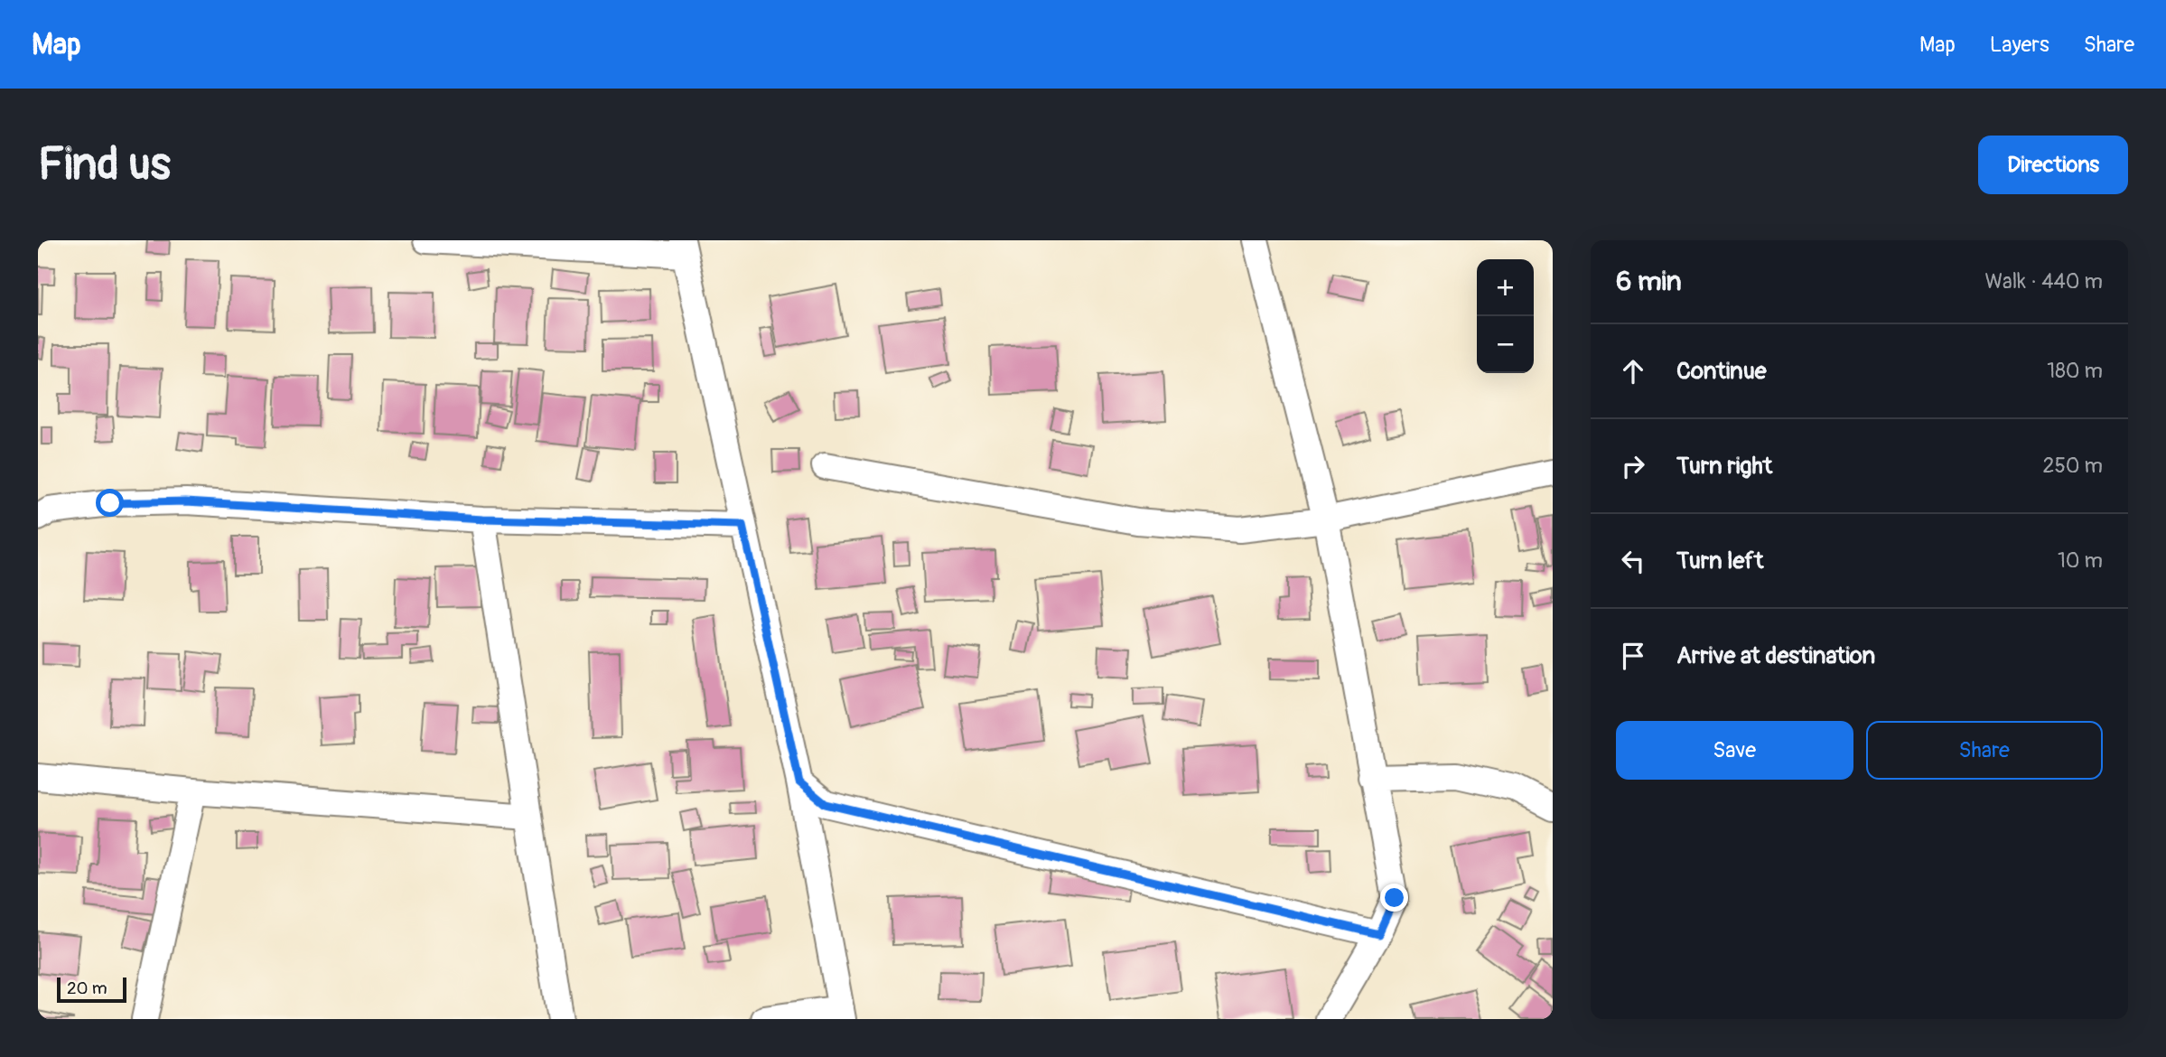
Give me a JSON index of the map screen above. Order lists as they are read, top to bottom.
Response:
{
  "scale_bar": "20 m",
  "page": {
    "header": "Map",
    "nav": ["Map", "Layers", "Share"],
    "buttons": [
      "Directions",
      ["Save", "Share"]
    ],
    "title": "Find us",
    "heading": ["6 min", "Walk · 440 m"],
    "map_buttons": ["+", "−"],
    "list": [
      ["Continue", "180 m"],
      ["Turn right", "250 m"],
      ["Turn left", "10 m"],
      "Arrive at destination"
    ],
    "scale": "20 m"
  }
}
